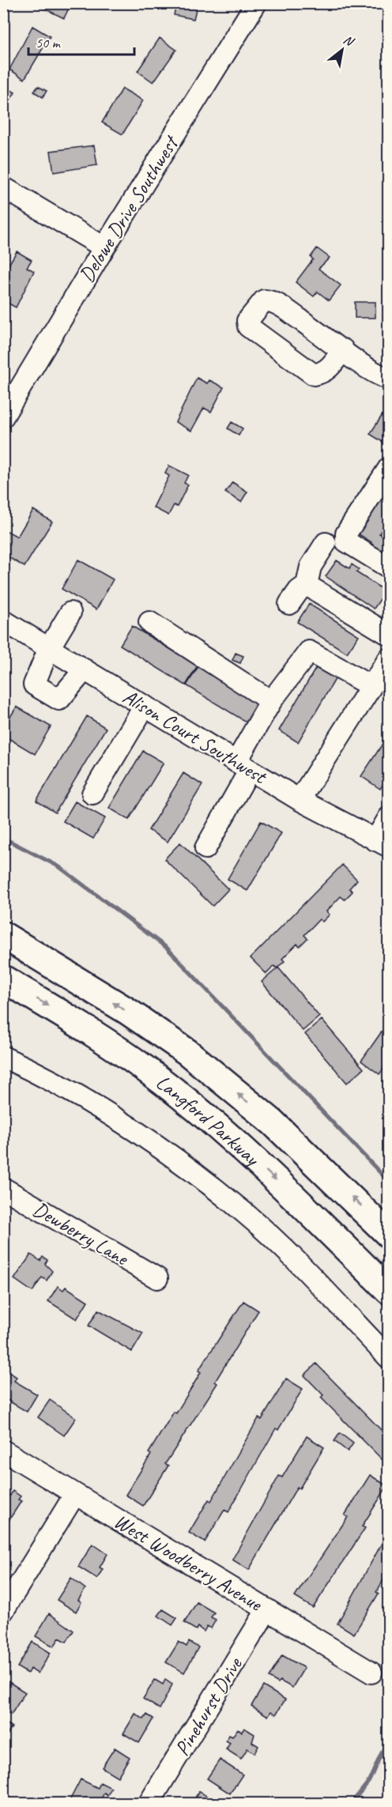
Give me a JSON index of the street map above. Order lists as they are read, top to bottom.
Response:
{
  "streets": {
    "highway": ["Langford Parkway"],
    "street": [
      "Delowe Drive Southwest",
      "Alison Court Southwest",
      "Dewberry Lane",
      "West Woodberry Avenue",
      "Pinehurst Drive"
    ]
  },
  "crossings": [
    ["West Woodberry Avenue", "Pinehurst Drive"]
  ],
  "scale_bar": "50 m",
  "north": "top right"
}
